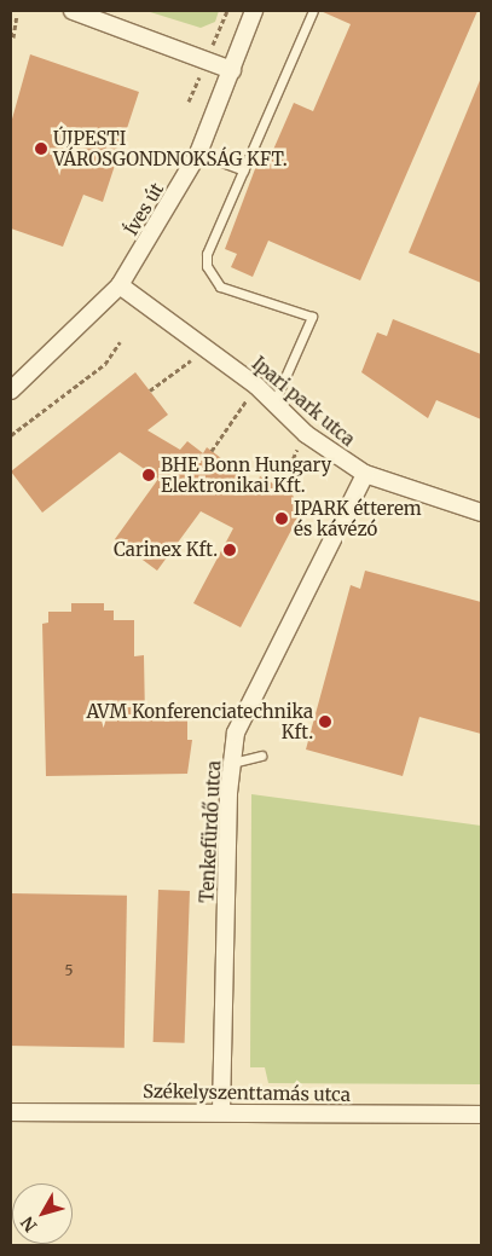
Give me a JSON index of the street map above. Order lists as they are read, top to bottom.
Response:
{
  "streets": {
    "street": [
      "Íves út",
      "Ipari park utca",
      "Tenkefürdő utca",
      "Székelyszenttamás utca"
    ]
  },
  "crossings": [
    ["Íves út", "Ipari park utca"],
    ["Ipari park utca", "Tenkefürdő utca"],
    ["Tenkefürdő utca", "Székelyszenttamás utca"]
  ],
  "places": [
    "ÚJPESTI VÁROSGONDNOKSÁG KFT.",
    "BHE Bonn Hungary Elektronikai Kft.",
    "IPARK étterem és kávézó",
    "Carinex Kft.",
    "AVM Konferenciatechnika Kft."
  ],
  "house_numbers": ["5"],
  "north": "bottom left"
}
